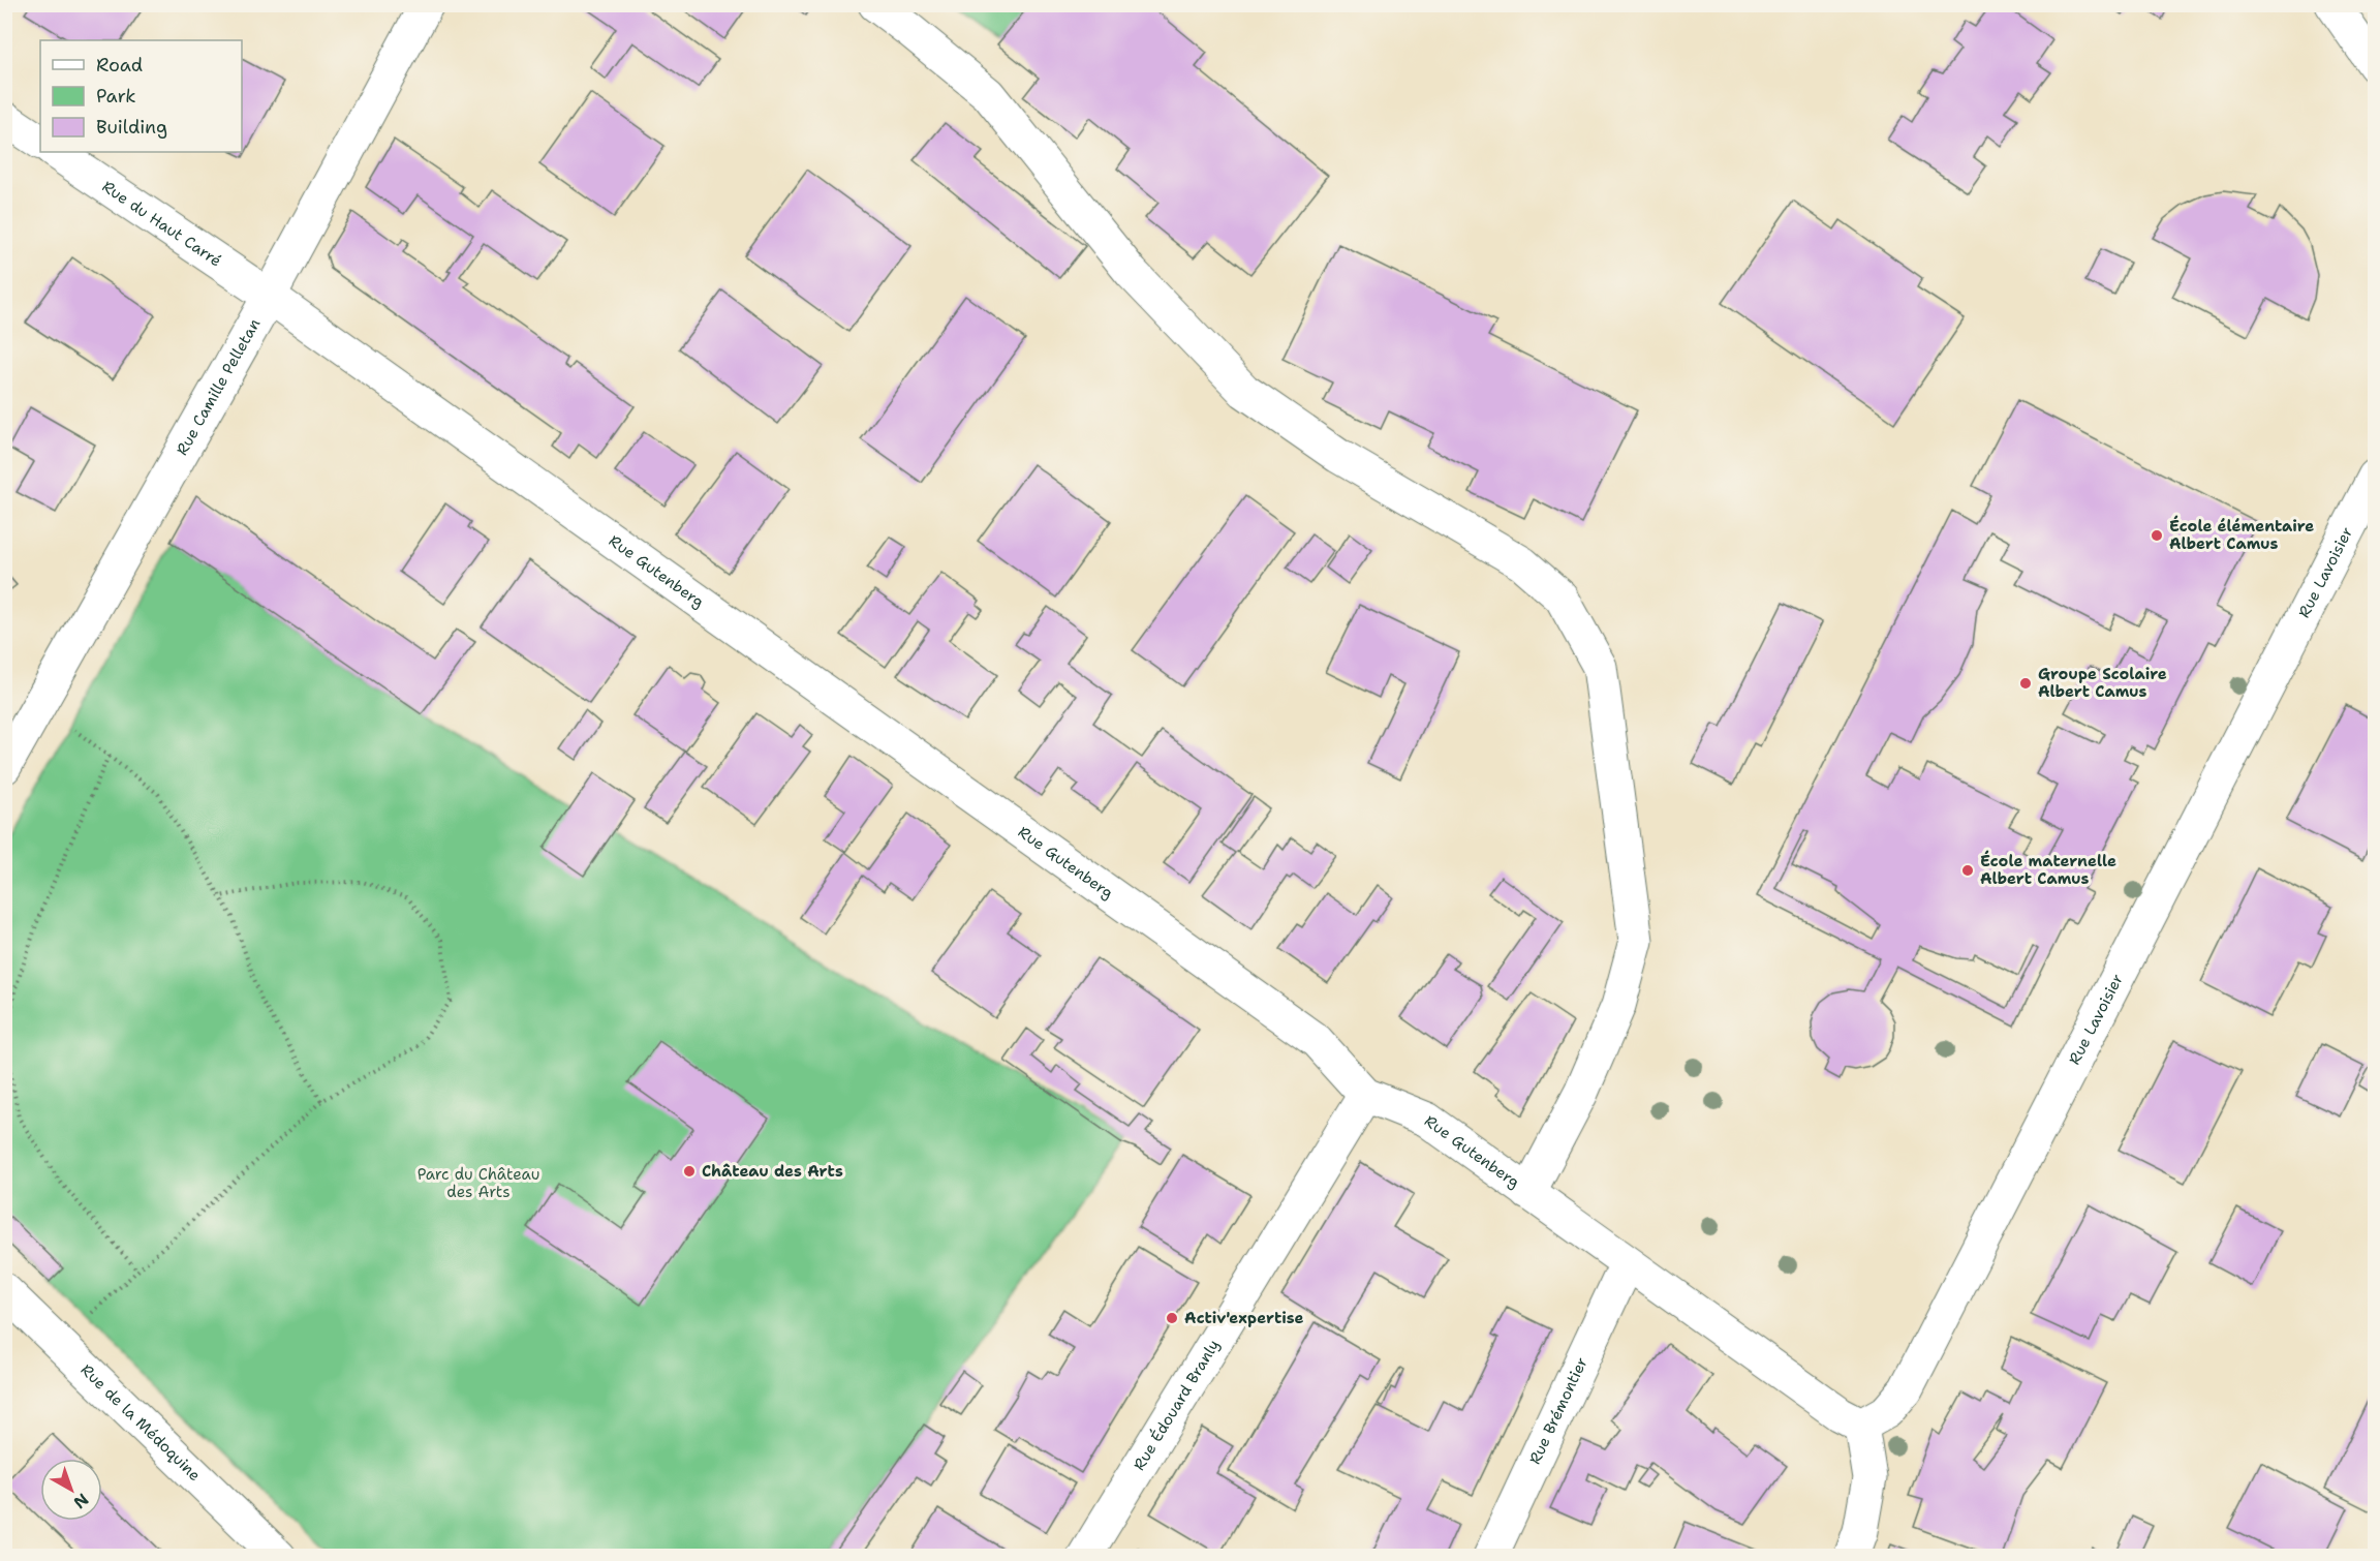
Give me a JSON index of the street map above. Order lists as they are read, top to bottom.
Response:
{
  "streets": {
    "street": [
      "Rue du Haut Carré",
      "Rue Camille Pelletan",
      "Rue Gutenberg",
      "Rue Lavoisier",
      "Rue Édouard Branly",
      "Rue Brémontier",
      "Rue de la Médoquine"
    ]
  },
  "crossings": [
    ["Rue du Haut Carré", "Rue Camille Pelletan"],
    ["Rue du Haut Carré", "Rue Gutenberg"],
    ["Rue Camille Pelletan", "Rue Gutenberg"],
    ["Rue Gutenberg", "Rue Lavoisier"],
    ["Rue Gutenberg", "Rue Édouard Branly"],
    ["Rue Gutenberg", "Rue Brémontier"]
  ],
  "parks": ["Parc du Château des Arts"],
  "places": [
    "École élémentaire Albert Camus",
    "Groupe Scolaire Albert Camus",
    "École maternelle Albert Camus",
    "Château des Arts",
    "Activ'expertise"
  ],
  "legend": ["Road", "Park", "Building"],
  "north": "bottom right"
}
